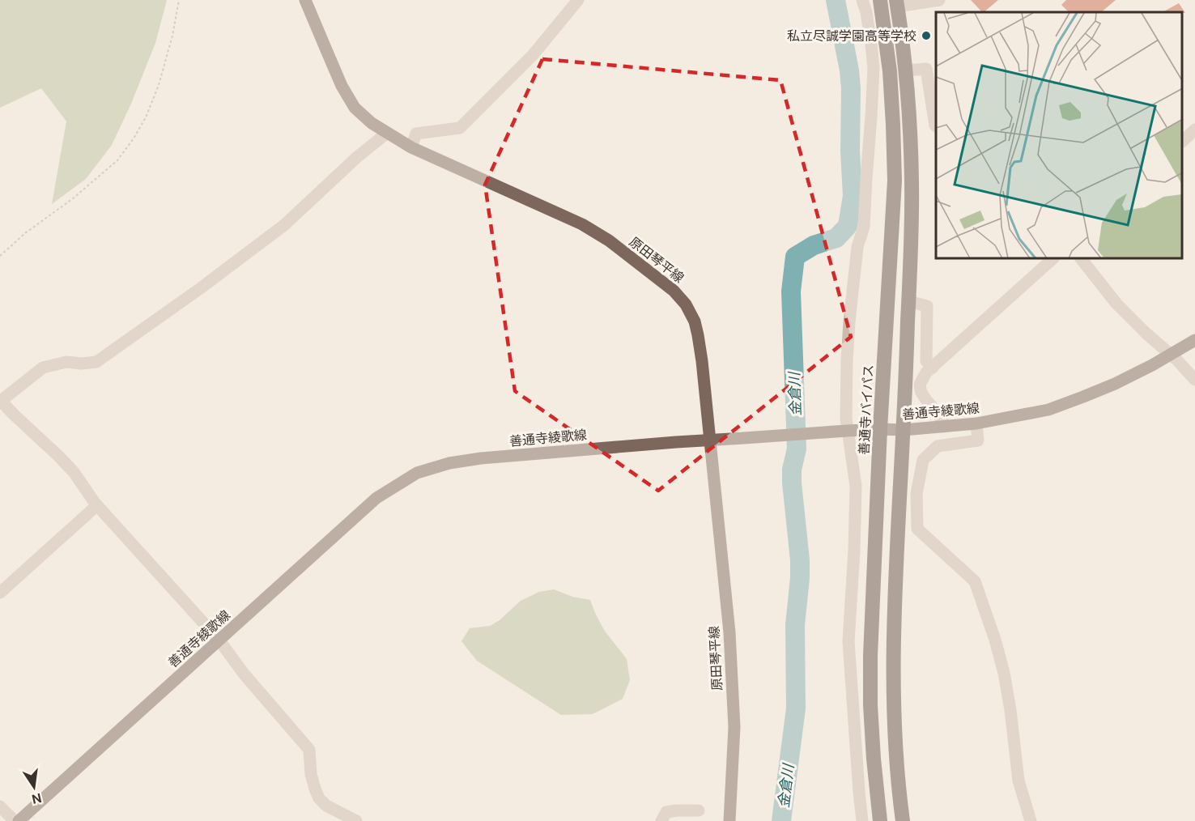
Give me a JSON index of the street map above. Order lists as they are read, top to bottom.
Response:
{
  "streets": {
    "highway": ["善通寺バイパス"],
    "main road": ["原田琴平線", "善通寺綾歌線"]
  },
  "crossings": [
    ["原田琴平線", "善通寺綾歌線"],
    ["善通寺バイパス", "善通寺綾歌線"]
  ],
  "water": ["金倉川"],
  "places": ["私立尽誠学園高等学校"],
  "north": "bottom"
}
